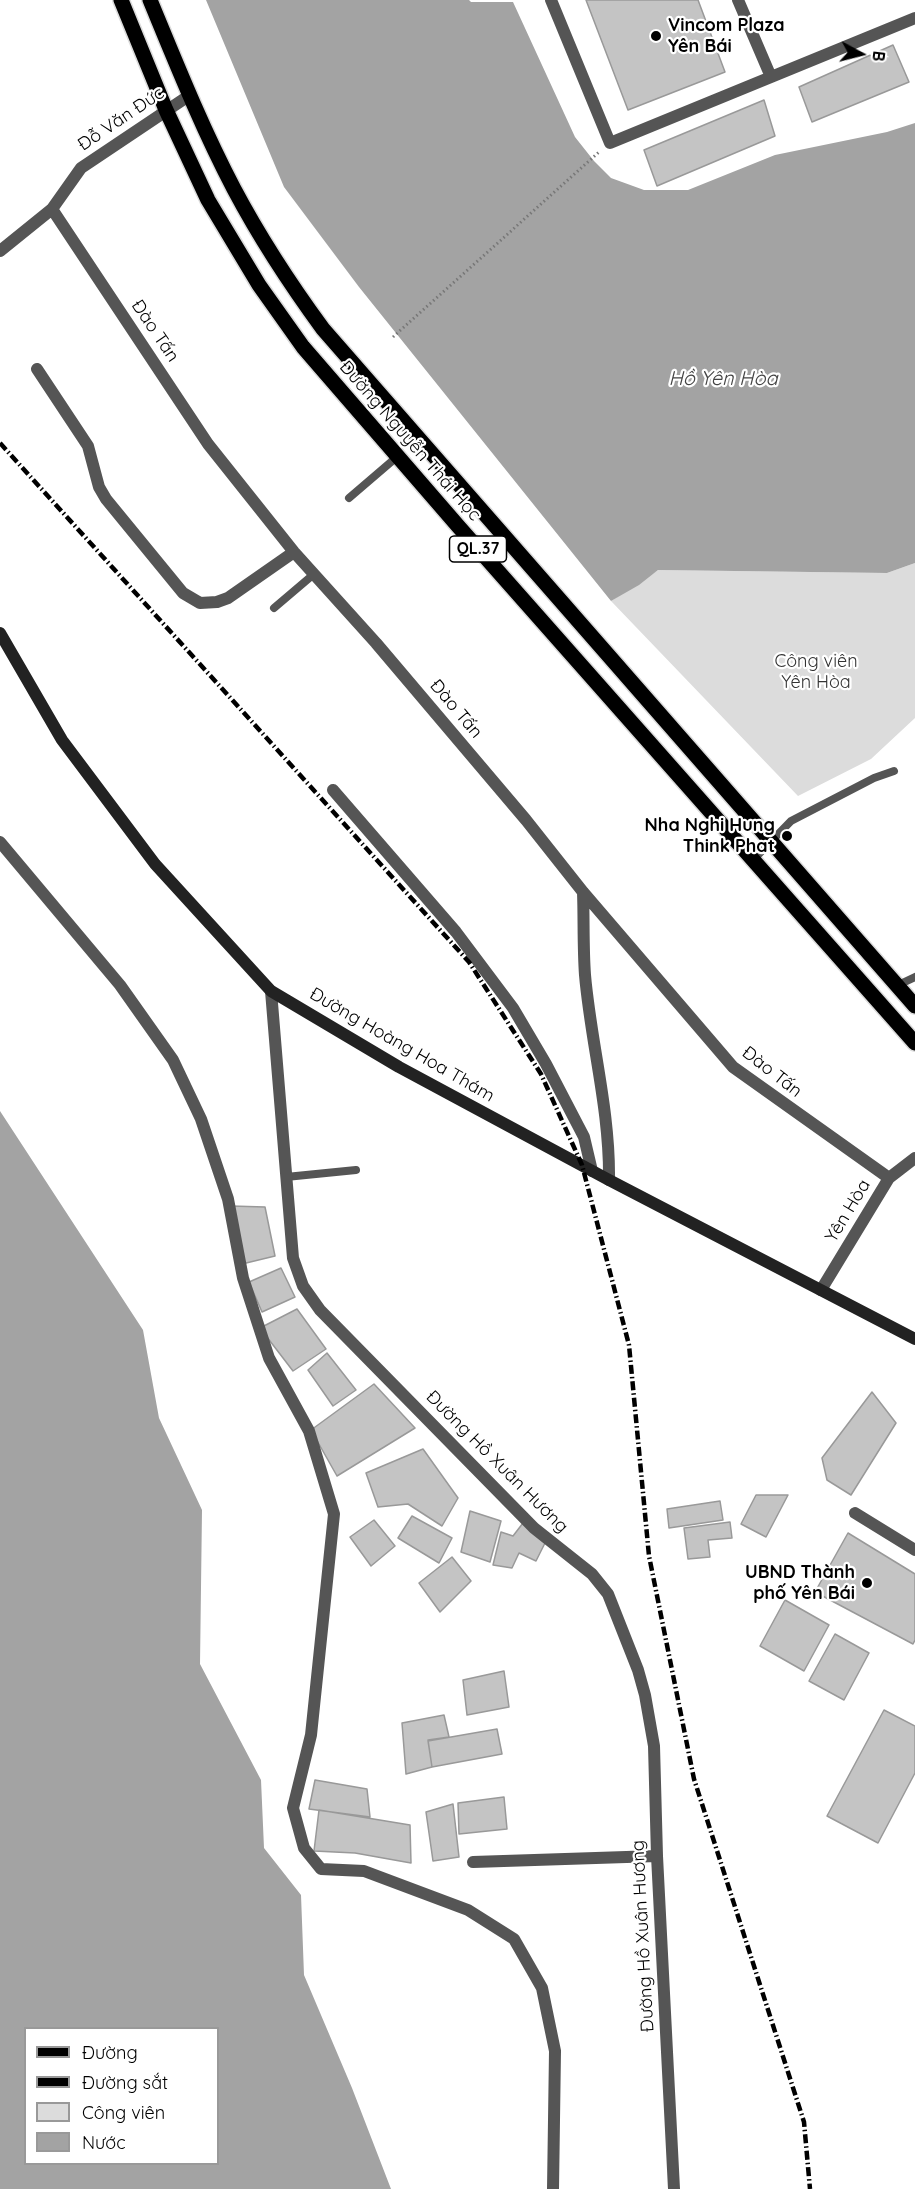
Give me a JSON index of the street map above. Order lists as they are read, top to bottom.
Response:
{
  "streets": {
    "main road": ["Đường Nguyễn Thái Học", "QL.37"],
    "street": [
      "Đỗ Văn Đức",
      "Đào Tấn",
      "Đường Hoàng Hoa Thám",
      "Yên Hòa",
      "Đường Hồ Xuân Hương"
    ]
  },
  "crossings": [
    ["Đỗ Văn Đức", "Đào Tấn"],
    ["Đỗ Văn Đức", "Đường Nguyễn Thái Học"],
    ["Đào Tấn", "Yên Hòa"],
    ["Đường Hoàng Hoa Thám", "Yên Hòa"],
    ["Đường Hoàng Hoa Thám", "Đường Hồ Xuân Hương"]
  ],
  "water": ["Hồ Yên Hòa"],
  "parks": ["Công viên Yên Hòa"],
  "places": ["Vincom Plaza Yên Bái", "Nha Nghi Hung Think Phat", "UBND Thành phố Yên Bái"],
  "legend": [
    "Đường",
    "Đường sắt",
    "Công viên",
    "Nước"
  ],
  "north": "right"
}
